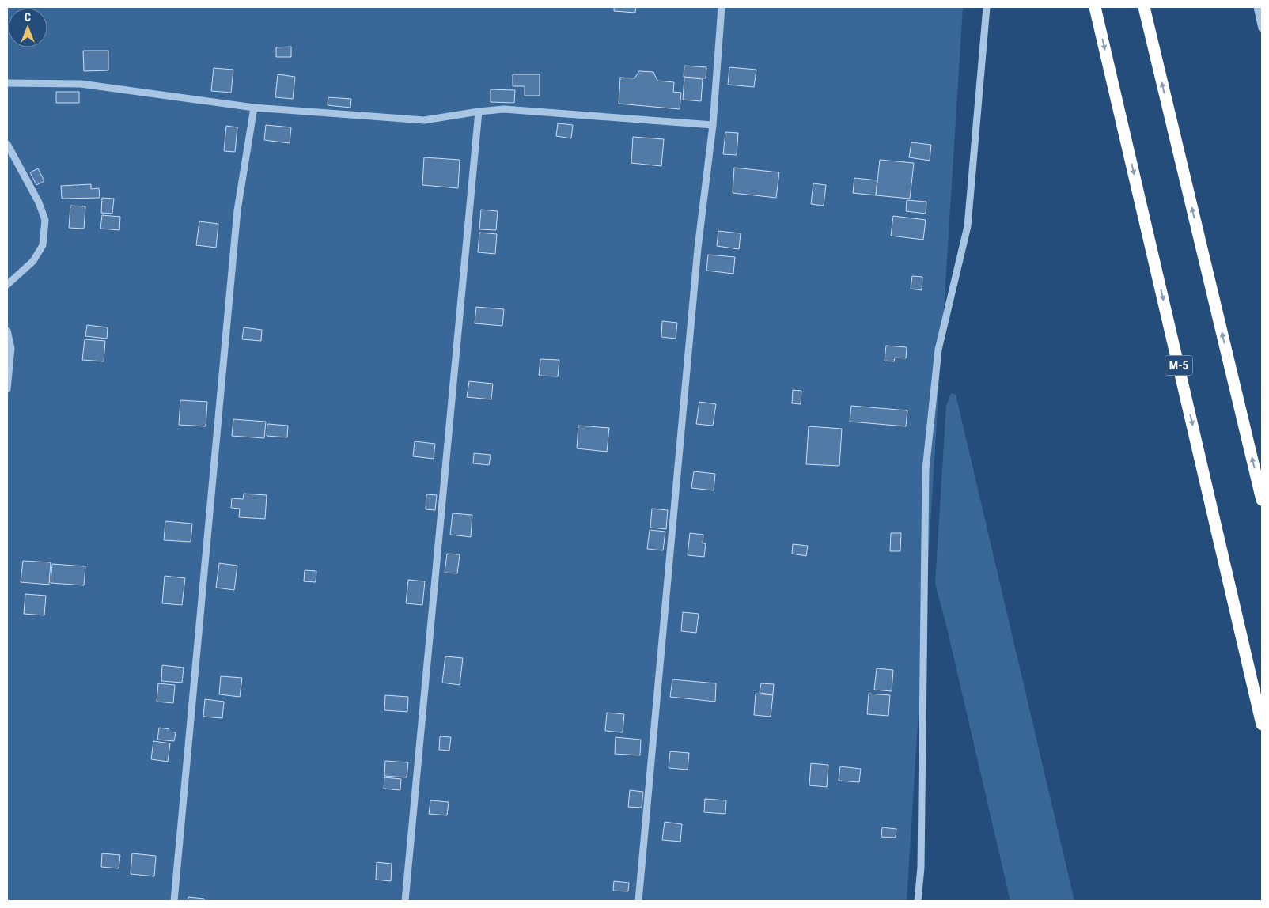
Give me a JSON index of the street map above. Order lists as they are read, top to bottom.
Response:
{
  "streets": {
    "highway": ["М-5"]
  },
  "north": "top"
}
